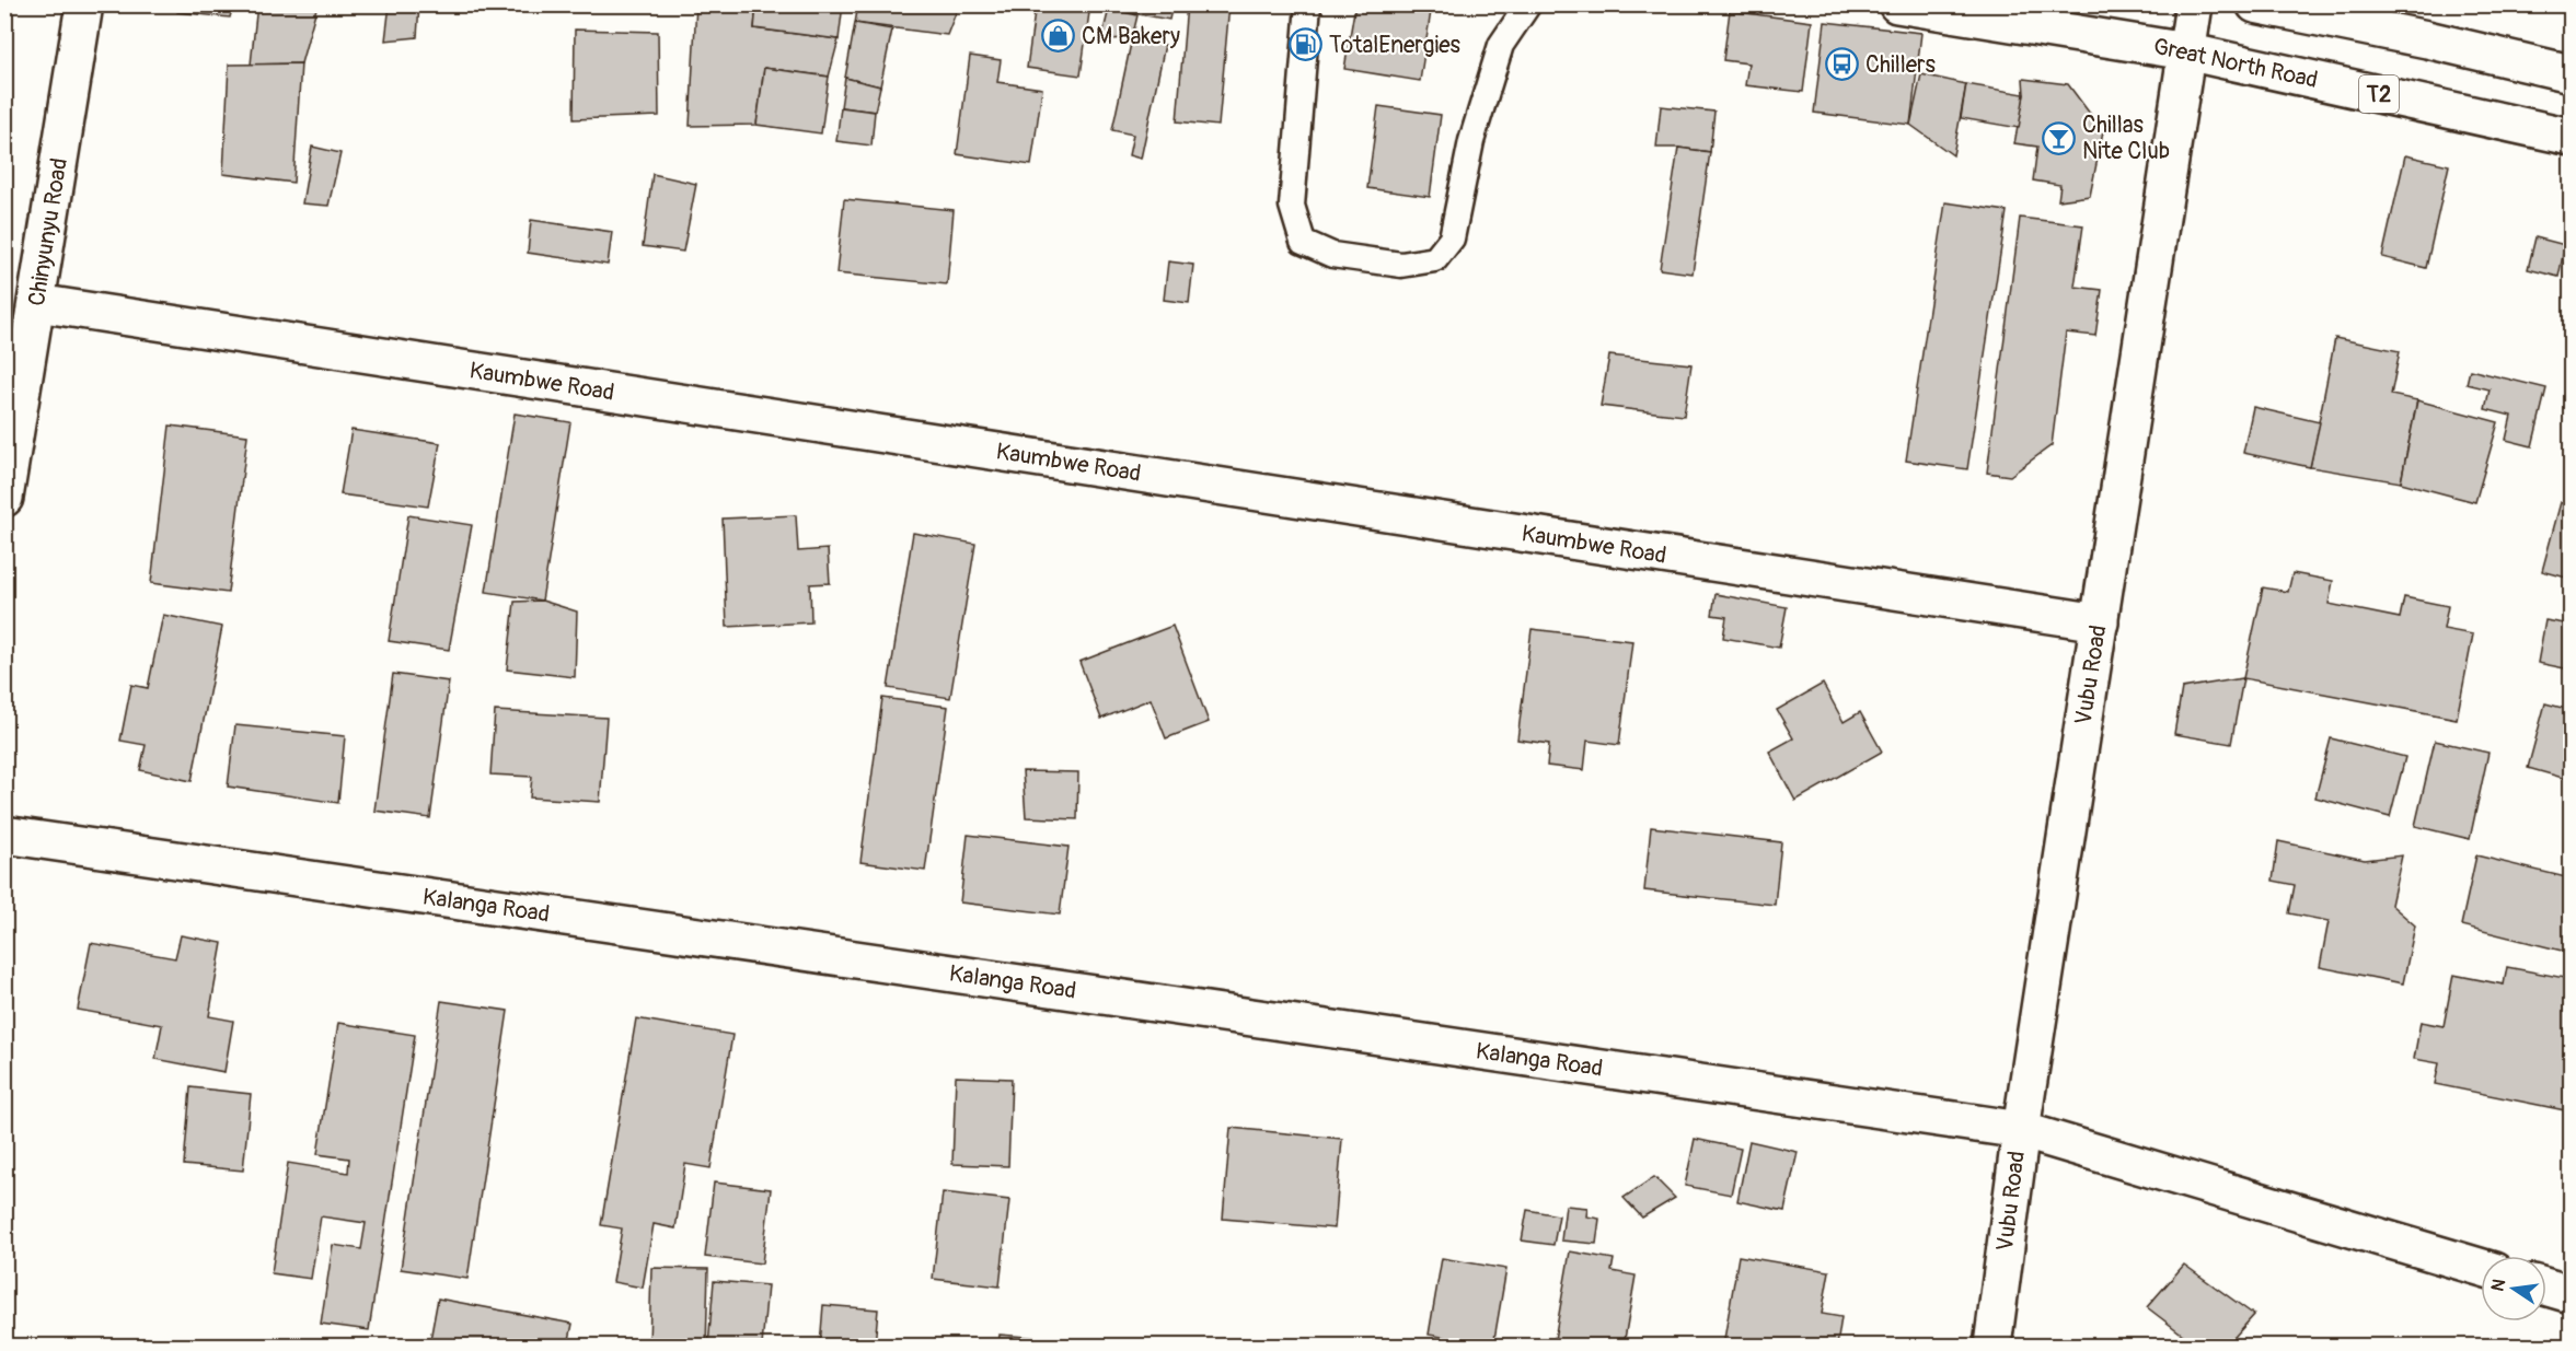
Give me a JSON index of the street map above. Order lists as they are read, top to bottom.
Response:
{
  "streets": {
    "street": [
      "Great North Road",
      "T2",
      "Chinyunyu Road",
      "Kaumbwe Road",
      "Vubu Road",
      "Kalanga Road"
    ]
  },
  "crossings": [
    ["Great North Road", "Vubu Road"],
    ["Chinyunyu Road", "Kaumbwe Road"],
    ["Kaumbwe Road", "Vubu Road"],
    ["Vubu Road", "Kalanga Road"]
  ],
  "places": {
    "shop": ["CM Bakery"],
    "fuel station": ["TotalEnergies"],
    "bus stop": ["Chillers"],
    "bar": ["Chillas Nite Club"]
  },
  "north": "left"
}
